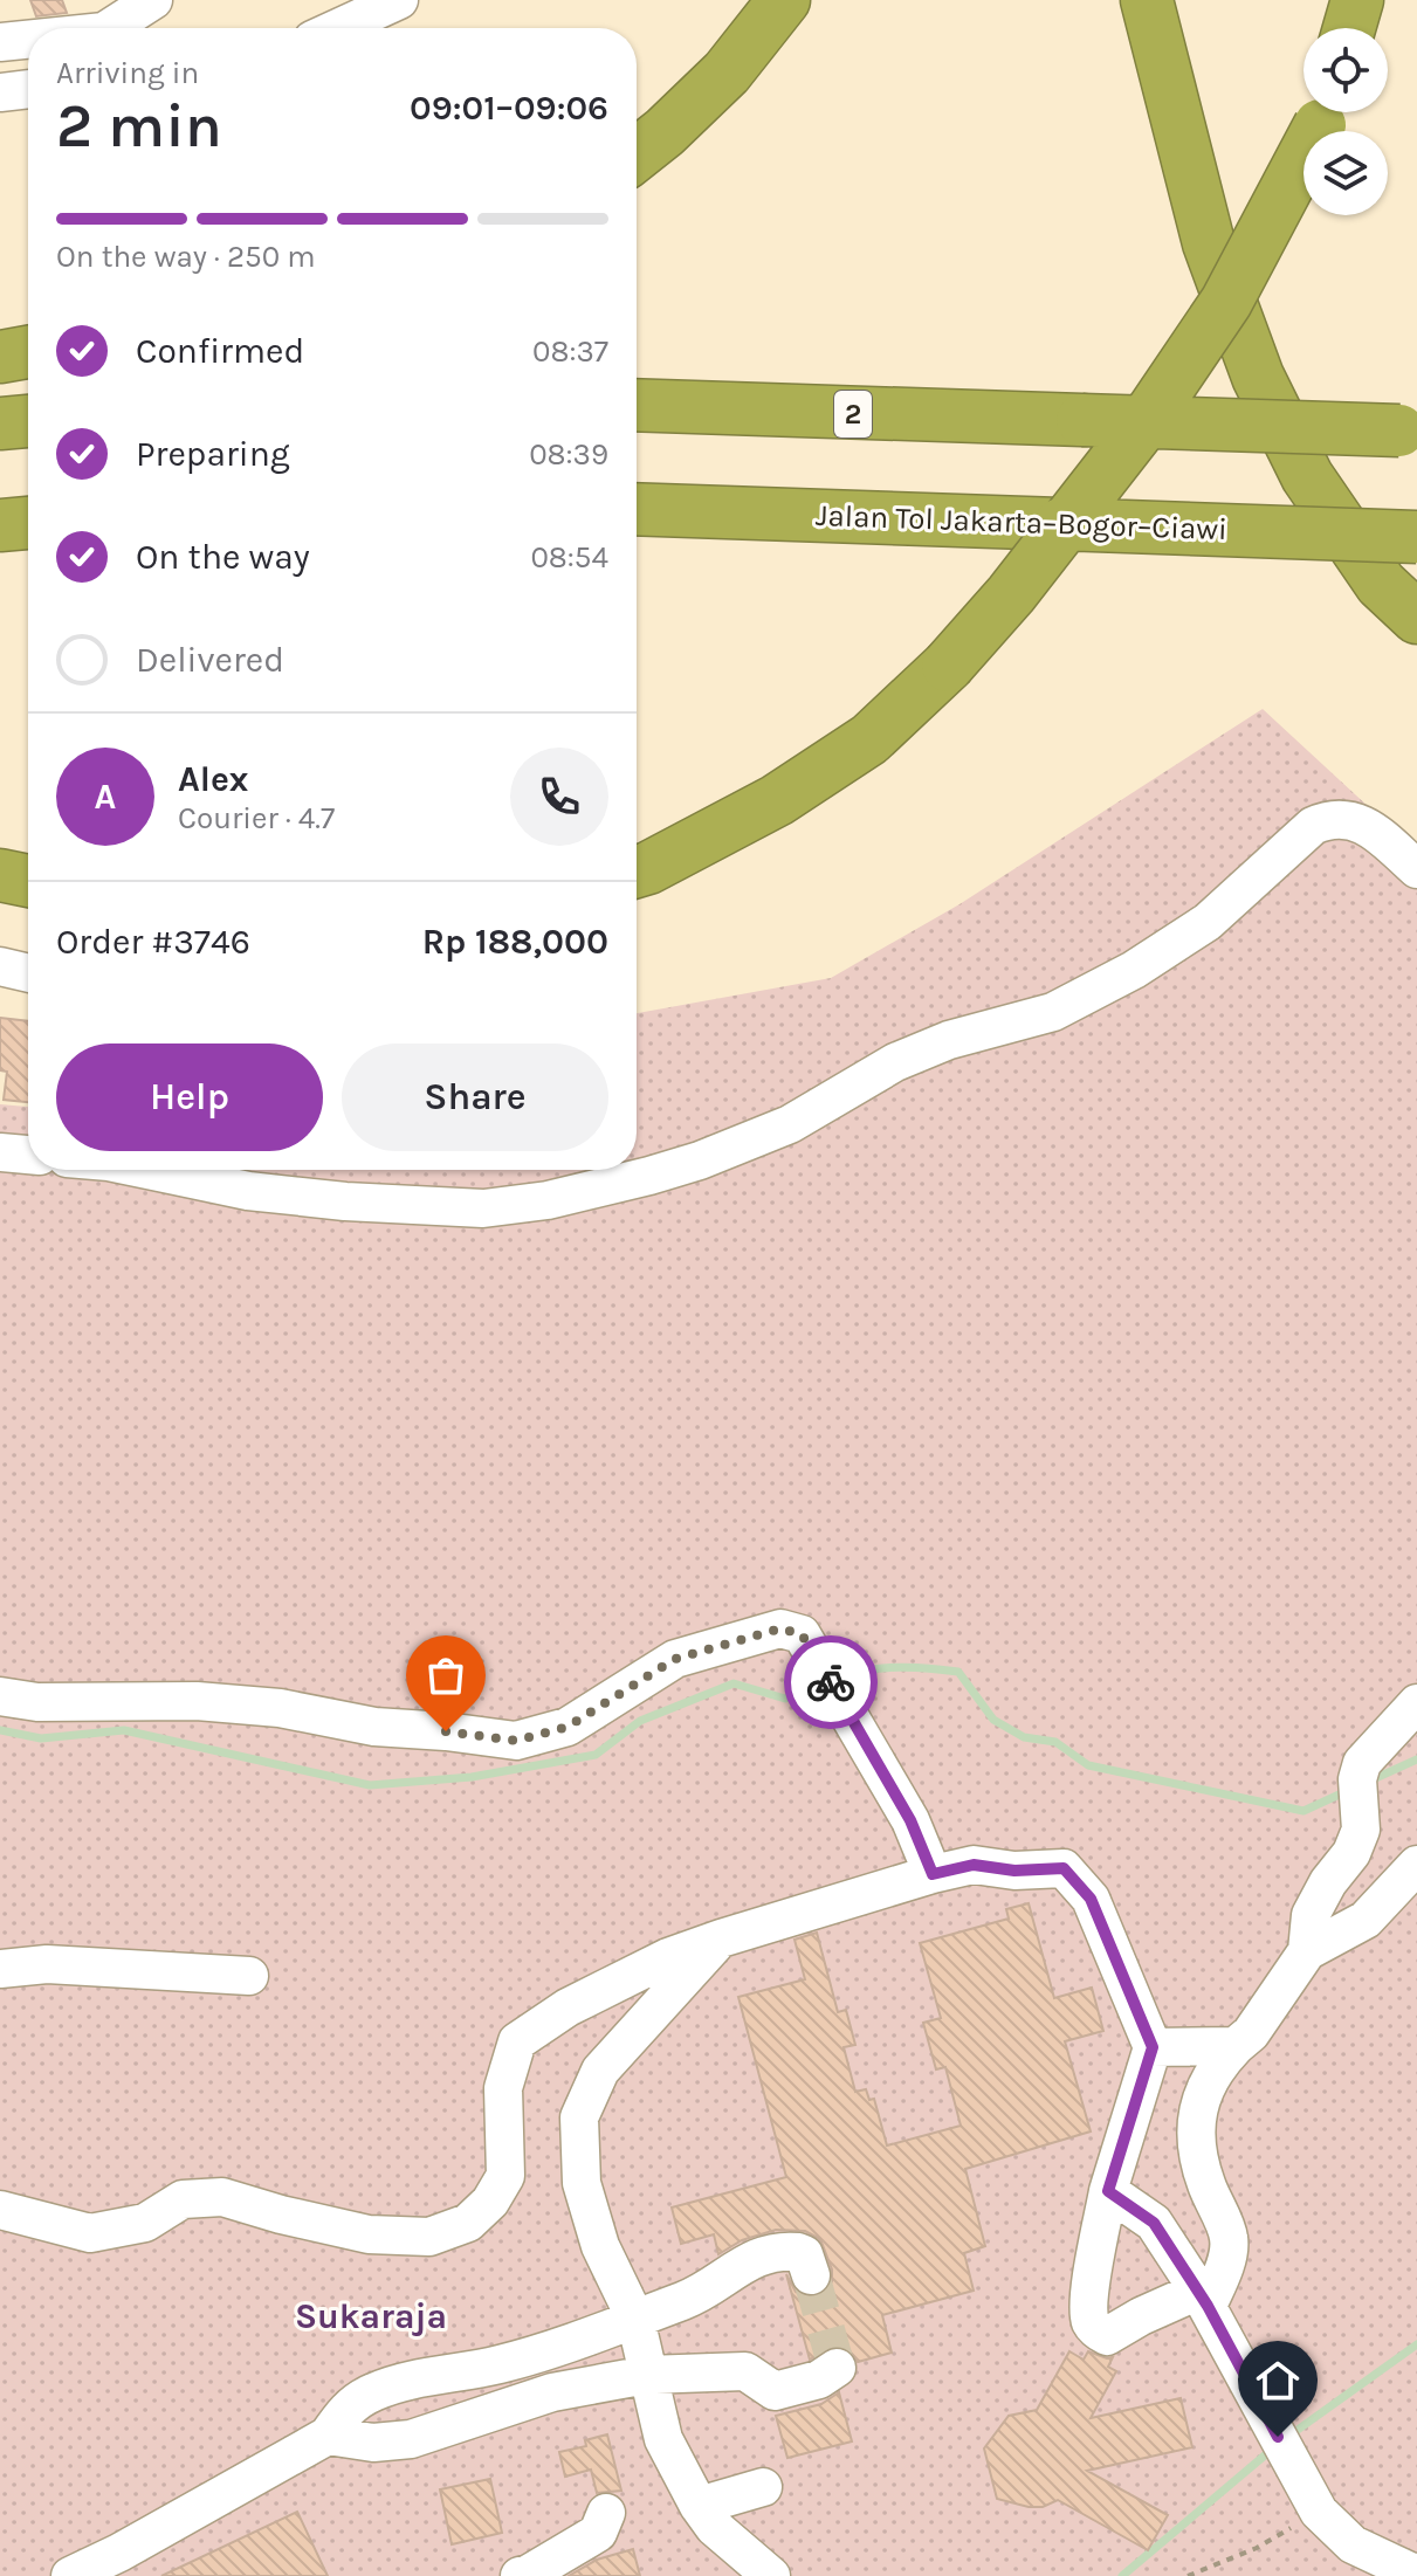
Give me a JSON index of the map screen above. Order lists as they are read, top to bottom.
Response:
{
  "streets": {
    "highway": ["2", "Jalan Tol Jakarta–Bogor–Ciawi"]
  },
  "districts": ["Sukaraja"],
  "page": {
    "heading": ["2 min", "Arriving in", "09:01–09:06"],
    "panel": [
      "Alex",
      "Courier · 4.7",
      "Order #3746",
      "Rp 188,000"
    ],
    "bar": "On the way · 250 m",
    "list": [
      ["Confirmed", "08:37"],
      ["Preparing", "08:39"],
      ["On the way", "08:54"],
      "Delivered"
    ],
    "round": "A",
    "buttons": ["Help", "Share"]
  }
}
